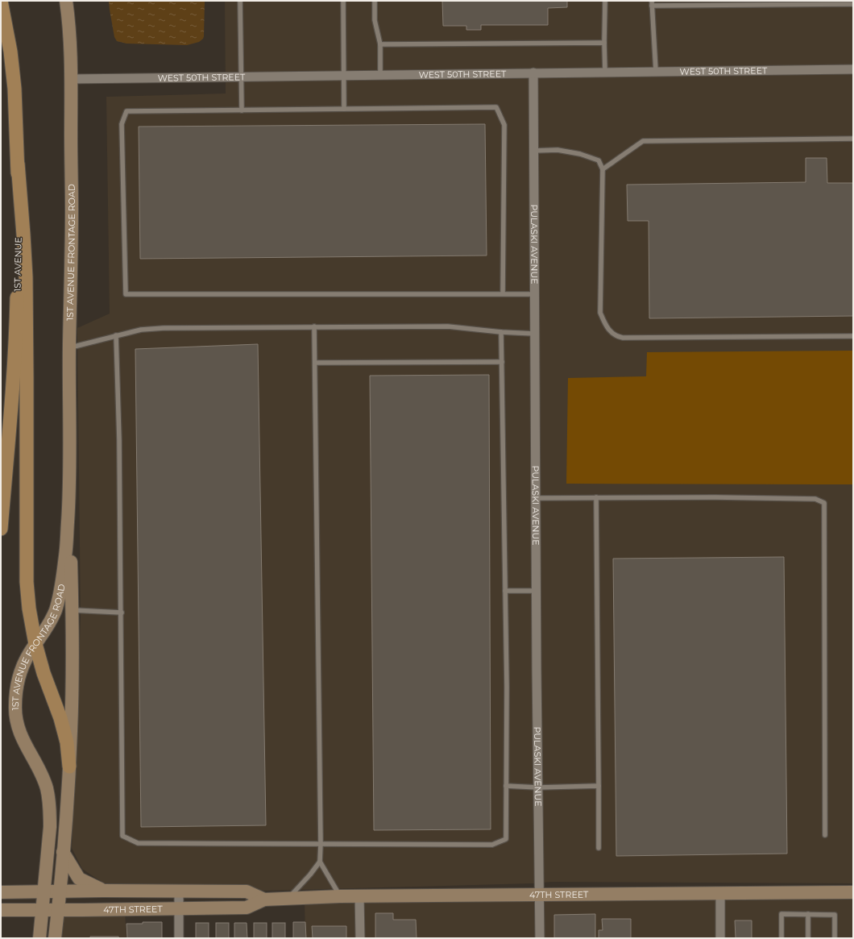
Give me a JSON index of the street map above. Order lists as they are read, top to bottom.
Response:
{
  "streets": {
    "main road": ["1ST AVENUE"],
    "street": [
      "WEST 50TH STREET",
      "PULASKI AVENUE",
      "1ST AVENUE FRONTAGE ROAD",
      "47TH STREET"
    ]
  },
  "crossings": [
    ["WEST 50TH STREET", "PULASKI AVENUE"],
    ["WEST 50TH STREET", "1ST AVENUE FRONTAGE ROAD"],
    ["PULASKI AVENUE", "47TH STREET"],
    ["1ST AVENUE FRONTAGE ROAD", "47TH STREET"]
  ]
}
